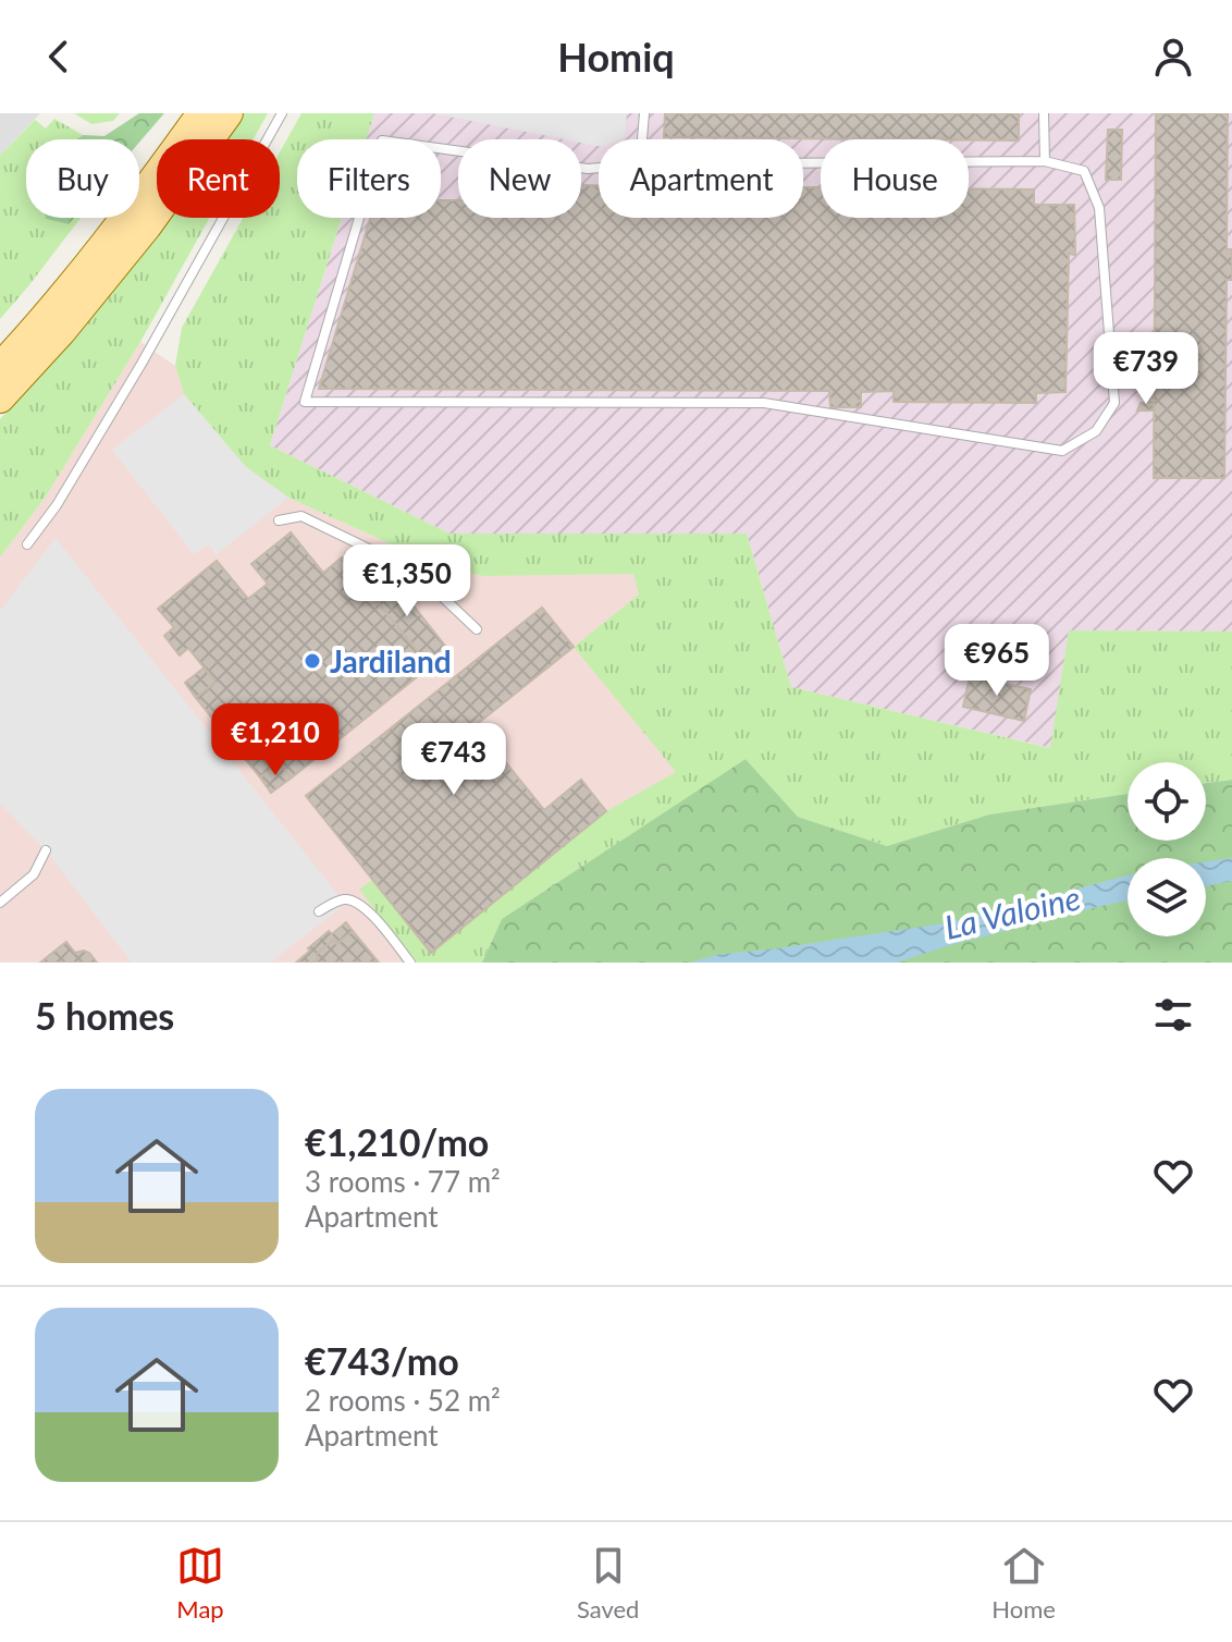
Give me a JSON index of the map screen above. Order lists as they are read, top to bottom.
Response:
{
  "water": ["La Valoine"],
  "places": ["Jardiland"],
  "page": {
    "header": "Homiq",
    "chip": [
      "Buy",
      "Rent",
      "Filters",
      "New",
      "Apartment",
      "House"
    ],
    "price": [
      "€739",
      "€1,350",
      "€965",
      "€1,210",
      "€743"
    ],
    "heading": "5 homes",
    "list": [
      {
        "name": "€1,210/mo",
        "note": "3 rooms · 77 m² · Apartment"
      },
      {
        "name": "€743/mo",
        "note": "2 rooms · 52 m² · Apartment"
      }
    ],
    "tabs": ["Map", "Saved", "Home"]
  }
}
